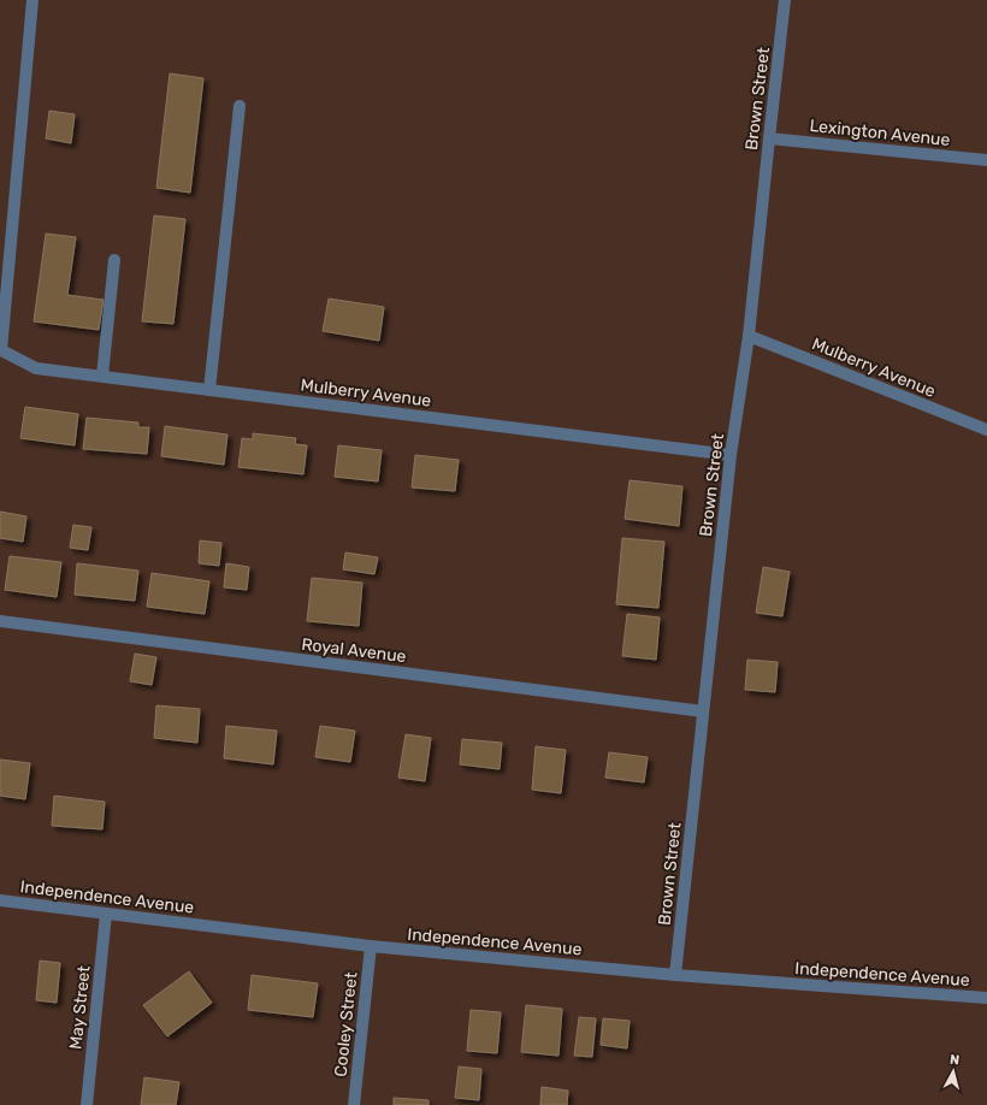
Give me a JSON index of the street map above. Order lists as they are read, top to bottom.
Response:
{
  "streets": {
    "street": [
      "Brown Street",
      "Lexington Avenue",
      "Mulberry Avenue",
      "Royal Avenue",
      "Independence Avenue",
      "May Street",
      "Cooley Street"
    ]
  },
  "crossings": [
    ["Brown Street", "Lexington Avenue"],
    ["Brown Street", "Mulberry Avenue"],
    ["Brown Street", "Royal Avenue"],
    ["Brown Street", "Independence Avenue"],
    ["Independence Avenue", "May Street"],
    ["Independence Avenue", "Cooley Street"]
  ],
  "north": "top"
}
